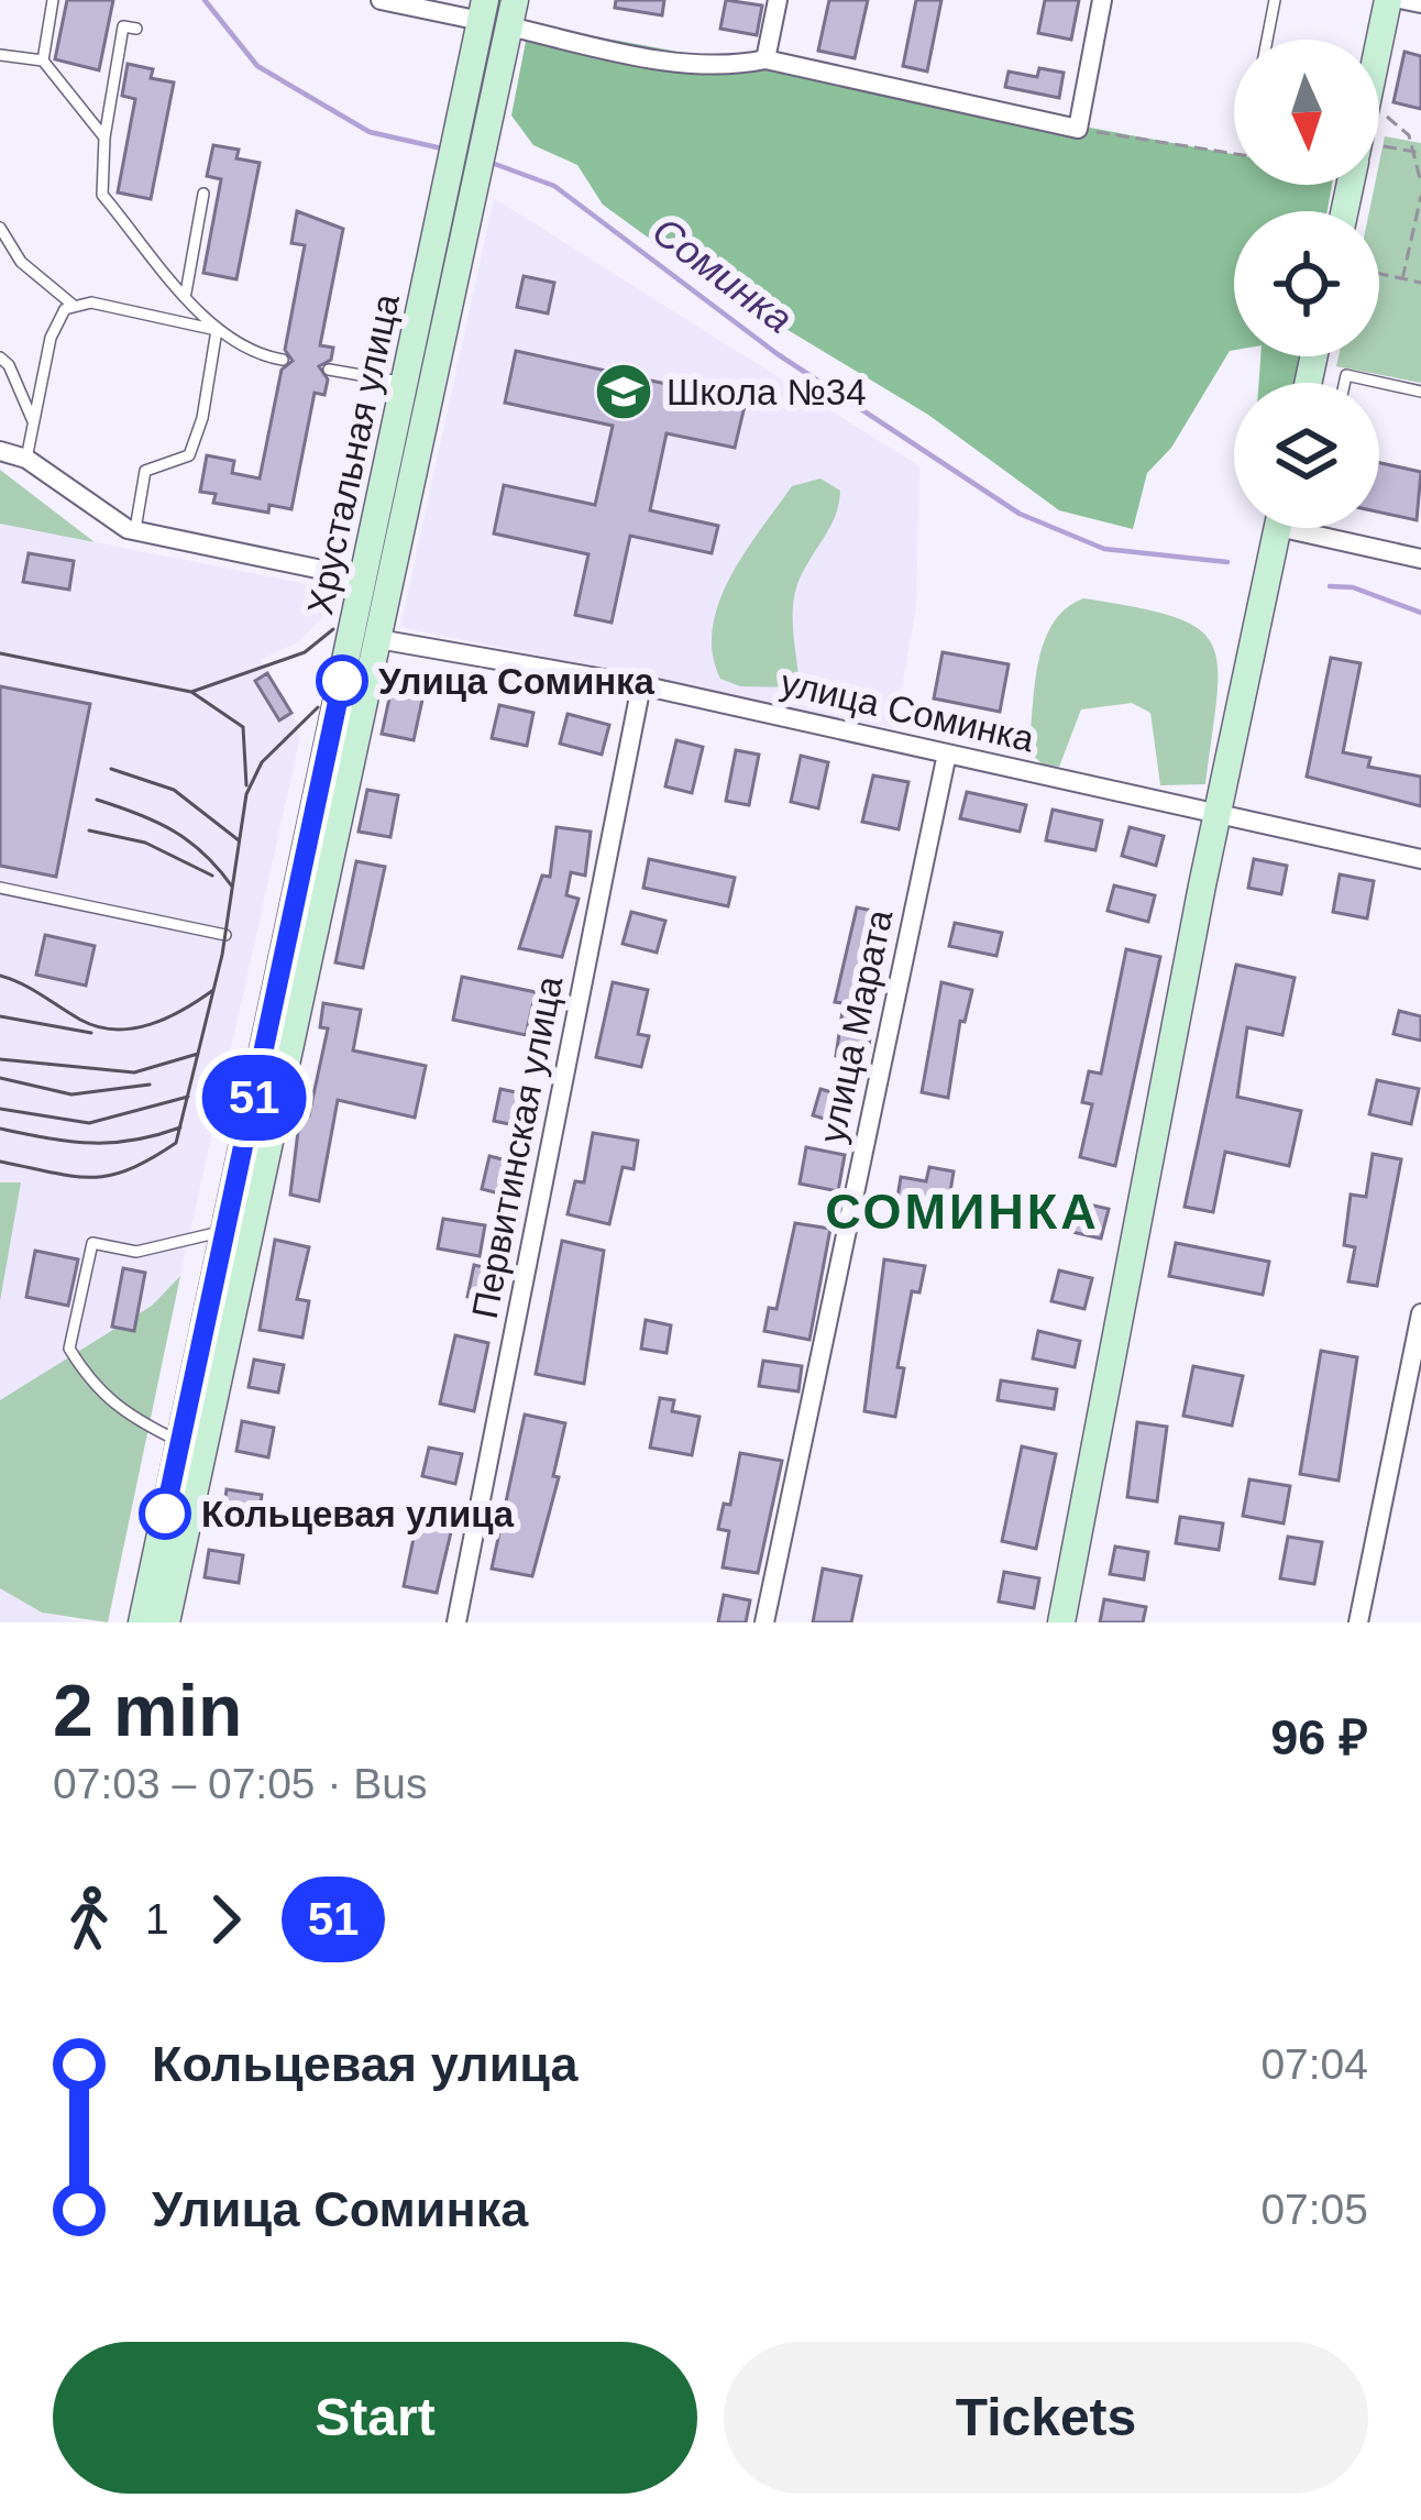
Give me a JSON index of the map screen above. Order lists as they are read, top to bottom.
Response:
{
  "streets": {
    "main road": ["Хрустальная улица"],
    "street": ["улица Соминка", "улица Марата", "Первитинская улица"]
  },
  "crossings": [
    ["Хрустальная улица", "улица Соминка"],
    ["улица Соминка", "улица Марата"],
    ["улица Соминка", "Первитинская улица"]
  ],
  "districts": ["СОМИНКА"],
  "water": ["Соминка"],
  "places": {
    "school or university": ["Школа №34"],
    "other": ["Улица Соминка", "Кольцевая улица"]
  },
  "lines": ["bus line 51"],
  "north": "bottom",
  "page": {
    "on_map": "51",
    "heading": ["2 min", "07:03 – 07:05 · Bus", "96 ₽"],
    "legs": ["1", "51"],
    "list": [
      {
        "name": "Кольцевая улица",
        "value": "07:04"
      },
      {
        "name": "Улица Соминка",
        "value": "07:05"
      }
    ],
    "buttons": ["Start", "Tickets"]
  }
}
